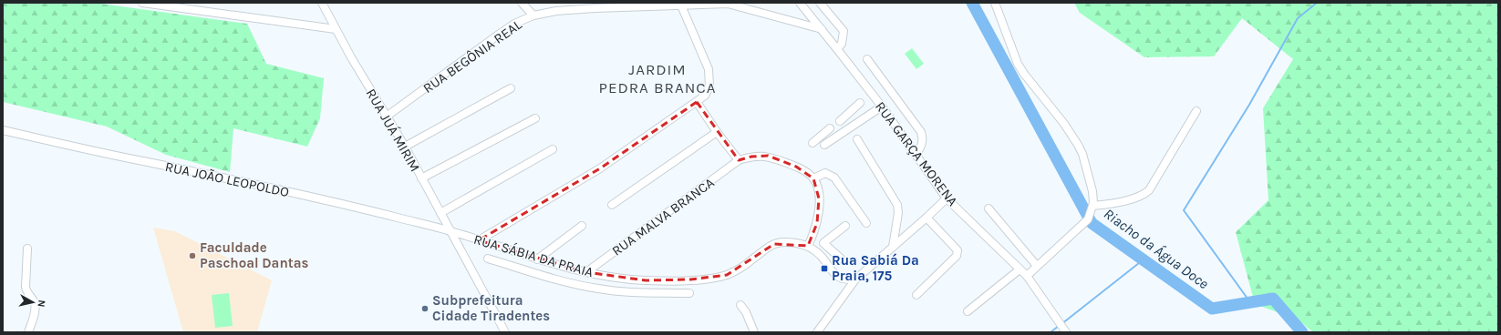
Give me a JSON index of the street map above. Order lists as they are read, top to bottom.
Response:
{
  "streets": {
    "street": [
      "RUA BEGÔNIA REAL",
      "RUA JUÁ MIRIM",
      "RUA GARÇA MORENA",
      "RUA JOÃO LEOPOLDO",
      "RUA MALVA BRANCA",
      "RUA SÁBIA DA PRAIA"
    ]
  },
  "crossings": [
    ["RUA BEGÔNIA REAL", "RUA JUÁ MIRIM"],
    ["RUA BEGÔNIA REAL", "RUA GARÇA MORENA"],
    ["RUA JUÁ MIRIM", "RUA JOÃO LEOPOLDO"],
    ["RUA JUÁ MIRIM", "RUA SÁBIA DA PRAIA"],
    ["RUA JOÃO LEOPOLDO", "RUA SÁBIA DA PRAIA"],
    ["RUA MALVA BRANCA", "RUA SÁBIA DA PRAIA"]
  ],
  "districts": ["JARDIM PEDRA BRANCA"],
  "water": ["Riacho da Água Doce"],
  "places": {
    "other": ["Faculdade Paschoal Dantas", "Subprefeitura Cidade Tiradentes"],
    "transit": ["Rua Sabiá Da Praia, 175"]
  },
  "north": "right"
}
